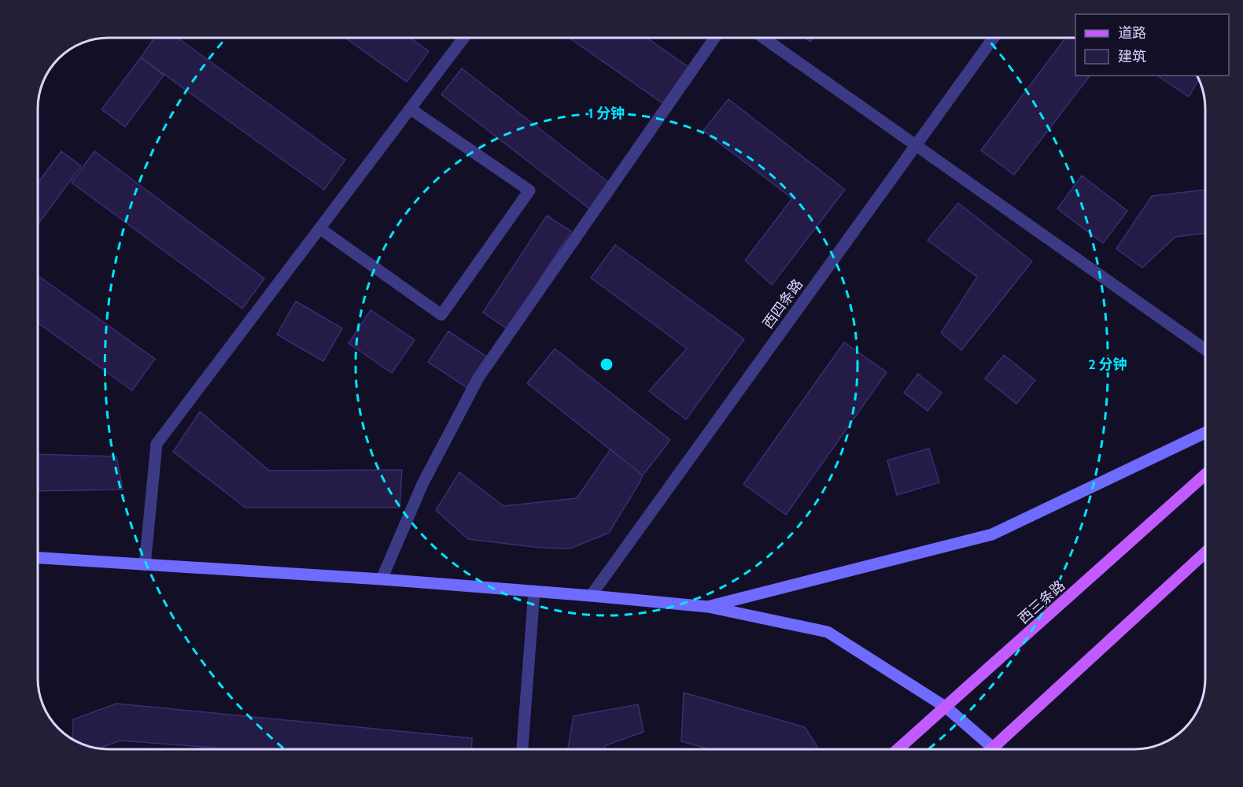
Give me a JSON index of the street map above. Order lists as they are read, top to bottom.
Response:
{
  "streets": {
    "main road": ["西三条路"],
    "street": ["西四条路"]
  },
  "legend": ["道路", "建筑"],
  "rings": ["1 分钟", "2 分钟"]
}
